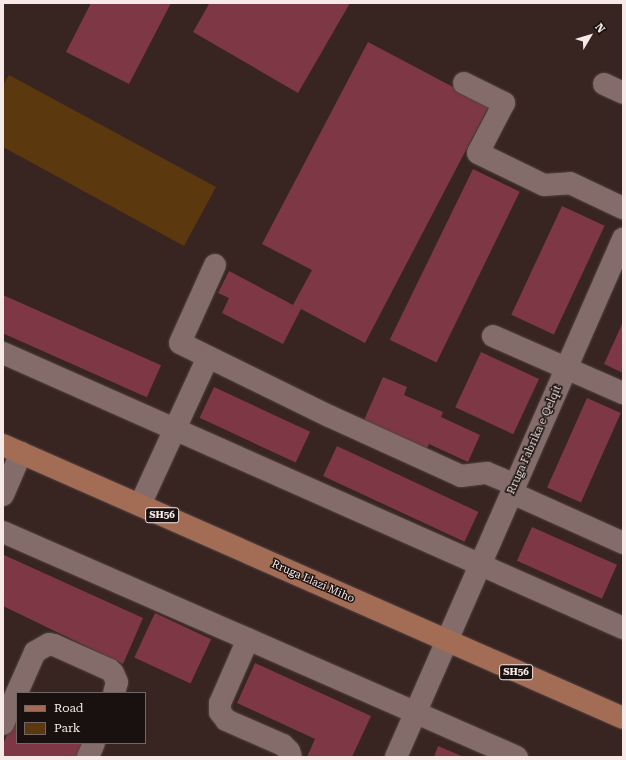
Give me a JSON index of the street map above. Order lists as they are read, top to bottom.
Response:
{
  "streets": {
    "main road": ["SH56", "Rruga Llazi Miho"],
    "street": ["Rruga Fabrika e Qelqit"]
  },
  "crossings": [
    ["Rruga Fabrika e Qelqit", "Rruga Llazi Miho"]
  ],
  "legend": ["Road", "Park"],
  "north": "top right"
}
